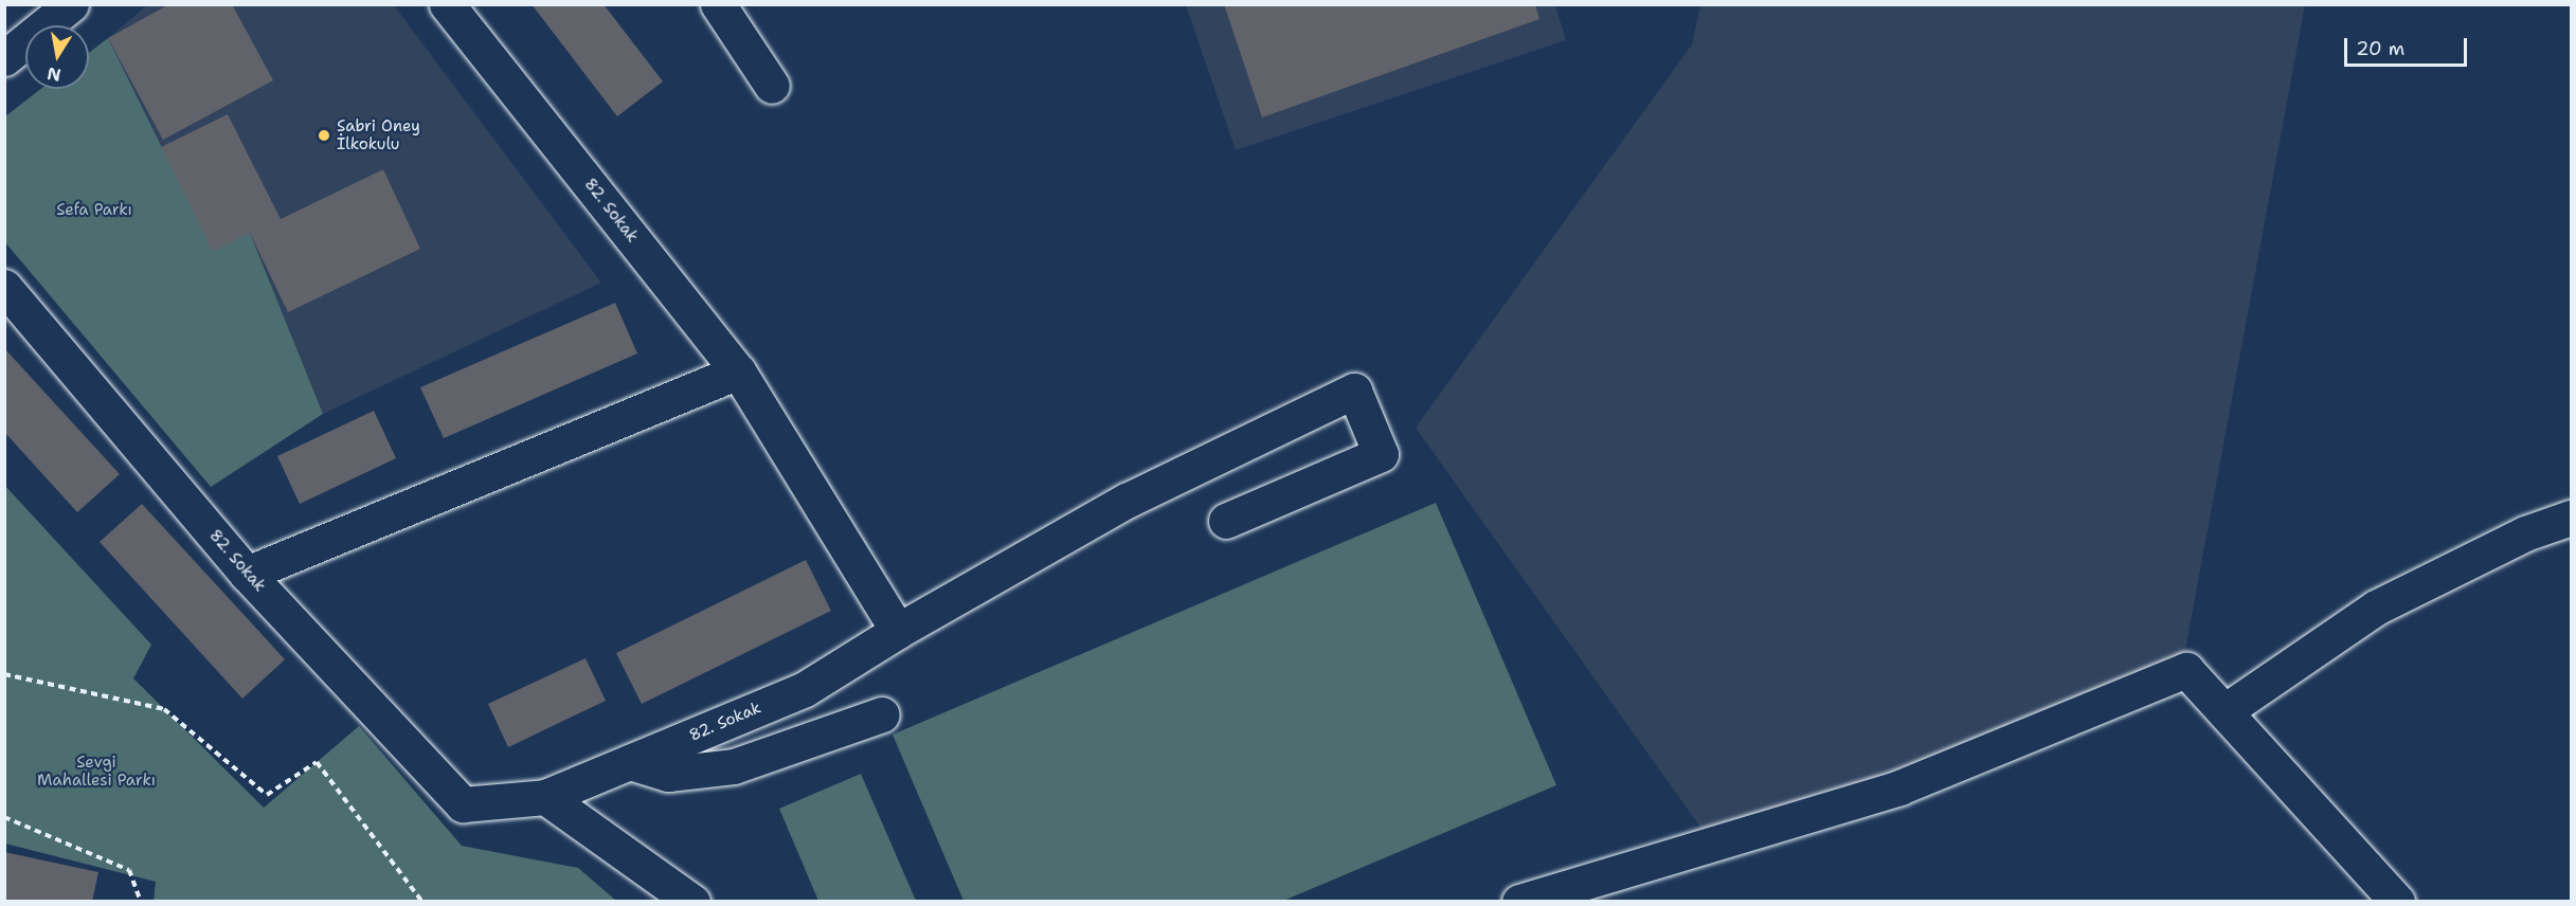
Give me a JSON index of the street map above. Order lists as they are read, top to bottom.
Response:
{
  "streets": {
    "street": ["82. Sokak"]
  },
  "parks": ["Sefa Parkı", "Sevgi Mahallesi Parkı"],
  "places": ["Sabri Oney İlkokulu"],
  "scale_bar": "20 m",
  "north": "bottom"
}
